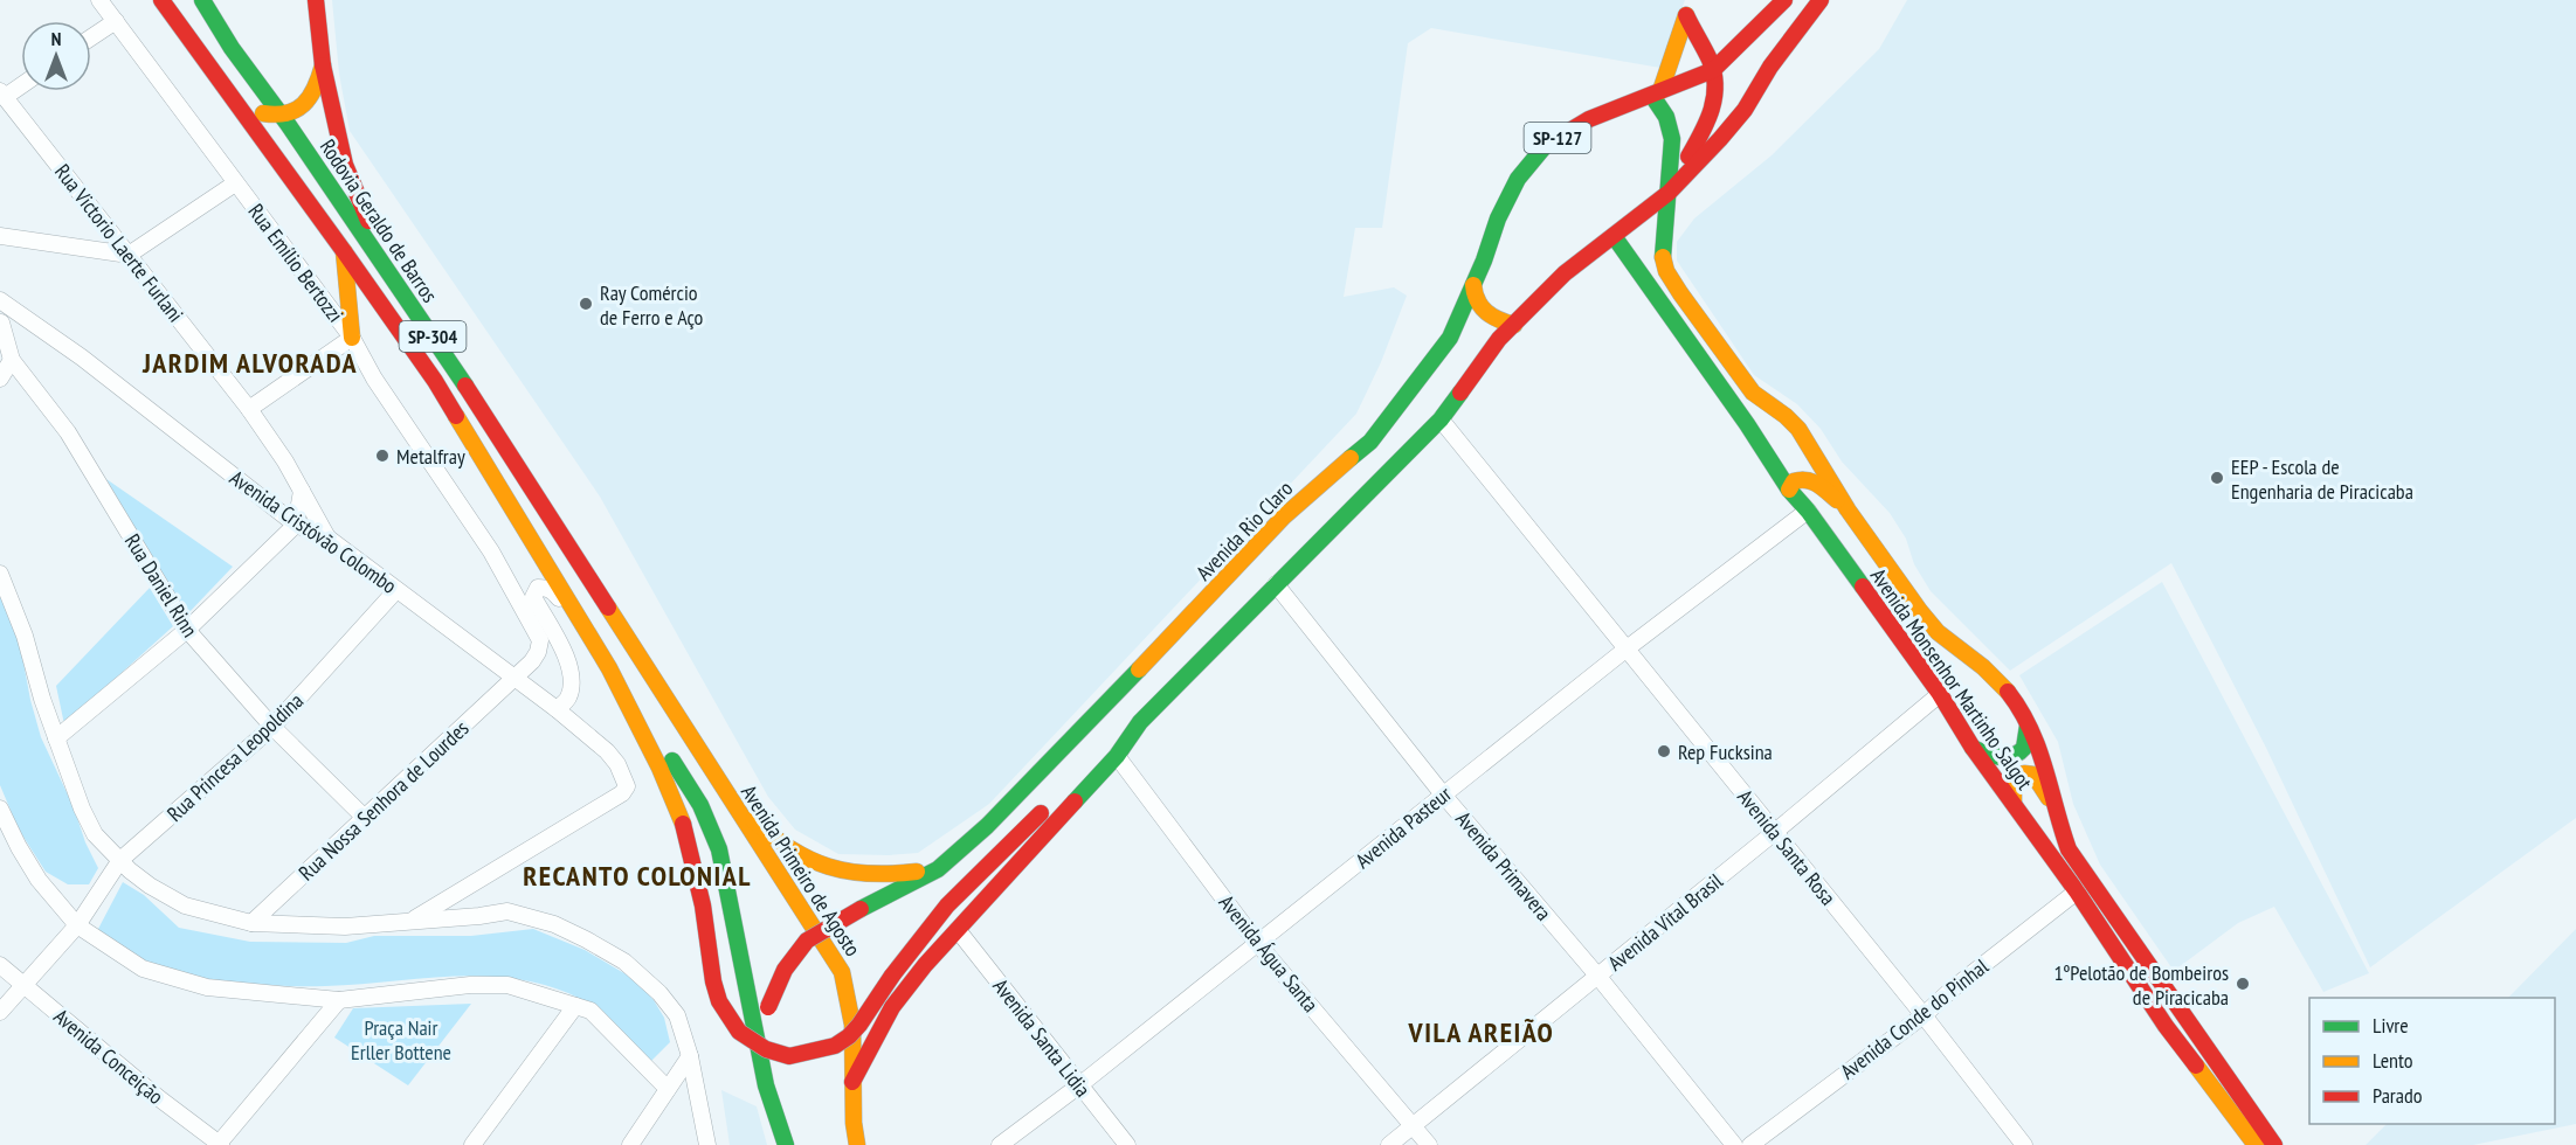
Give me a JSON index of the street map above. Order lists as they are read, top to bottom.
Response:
{
  "streets": {
    "main road": [
      "SP-127",
      "Rodovia Geraldo de Barros",
      "SP-304",
      "Avenida Rio Claro",
      "Avenida Monsenhor Martinho Salgot",
      "Avenida Primeiro de Agosto"
    ],
    "street": [
      "Rua Victorio Laerte Furlani",
      "Rua Emílio Bertozzi",
      "Avenida Cristóvão Colombo",
      "Rua Daniel Rinn",
      "Rua Princesa Leopoldina",
      "Rua Nossa Senhora de Lourdes",
      "Avenida Pasteur",
      "Avenida Santa Rosa",
      "Avenida Primavera",
      "Avenida Vital Brasil",
      "Avenida Água Santa",
      "Avenida Conde do Pinhal",
      "Avenida Santa Lidia",
      "Avenida Conceição"
    ]
  },
  "crossings": [
    ["SP-127", "Avenida Rio Claro"],
    ["Rodovia Geraldo de Barros", "Avenida Primeiro de Agosto"],
    ["Rua Victorio Laerte Furlani", "Avenida Cristóvão Colombo"],
    ["Avenida Cristóvão Colombo", "Rua Daniel Rinn"],
    ["Avenida Cristóvão Colombo", "Rua Princesa Leopoldina"],
    ["Avenida Cristóvão Colombo", "Rua Nossa Senhora de Lourdes"],
    ["Rua Daniel Rinn", "Rua Princesa Leopoldina"],
    ["Rua Daniel Rinn", "Rua Nossa Senhora de Lourdes"],
    ["Avenida Monsenhor Martinho Salgot", "Avenida Pasteur"],
    ["Avenida Monsenhor Martinho Salgot", "Avenida Vital Brasil"],
    ["Avenida Monsenhor Martinho Salgot", "Avenida Conde do Pinhal"],
    ["Rua Princesa Leopoldina", "Avenida Conceição"],
    ["Avenida Pasteur", "Avenida Santa Rosa"],
    ["Avenida Pasteur", "Avenida Primavera"],
    ["Avenida Pasteur", "Avenida Água Santa"],
    ["Avenida Pasteur", "Avenida Santa Lidia"],
    ["Avenida Santa Rosa", "Avenida Vital Brasil"],
    ["Avenida Santa Rosa", "Avenida Conde do Pinhal"],
    ["Avenida Primavera", "Avenida Vital Brasil"],
    ["Avenida Vital Brasil", "Avenida Água Santa"]
  ],
  "districts": ["JARDIM ALVORADA", "RECANTO COLONIAL", "VILA AREIÃO"],
  "parks": ["Praça Nair Erller Bottene"],
  "places": [
    "Ray Comércio de Ferro e Aço",
    "Metalfray",
    "EEP - Escola de Engenharia de Piracicaba",
    "Rep Fucksina",
    "1ºPelotão de Bombeiros de Piracicaba"
  ],
  "legend": ["Livre", "Lento", "Parado"],
  "north": "top"
}
